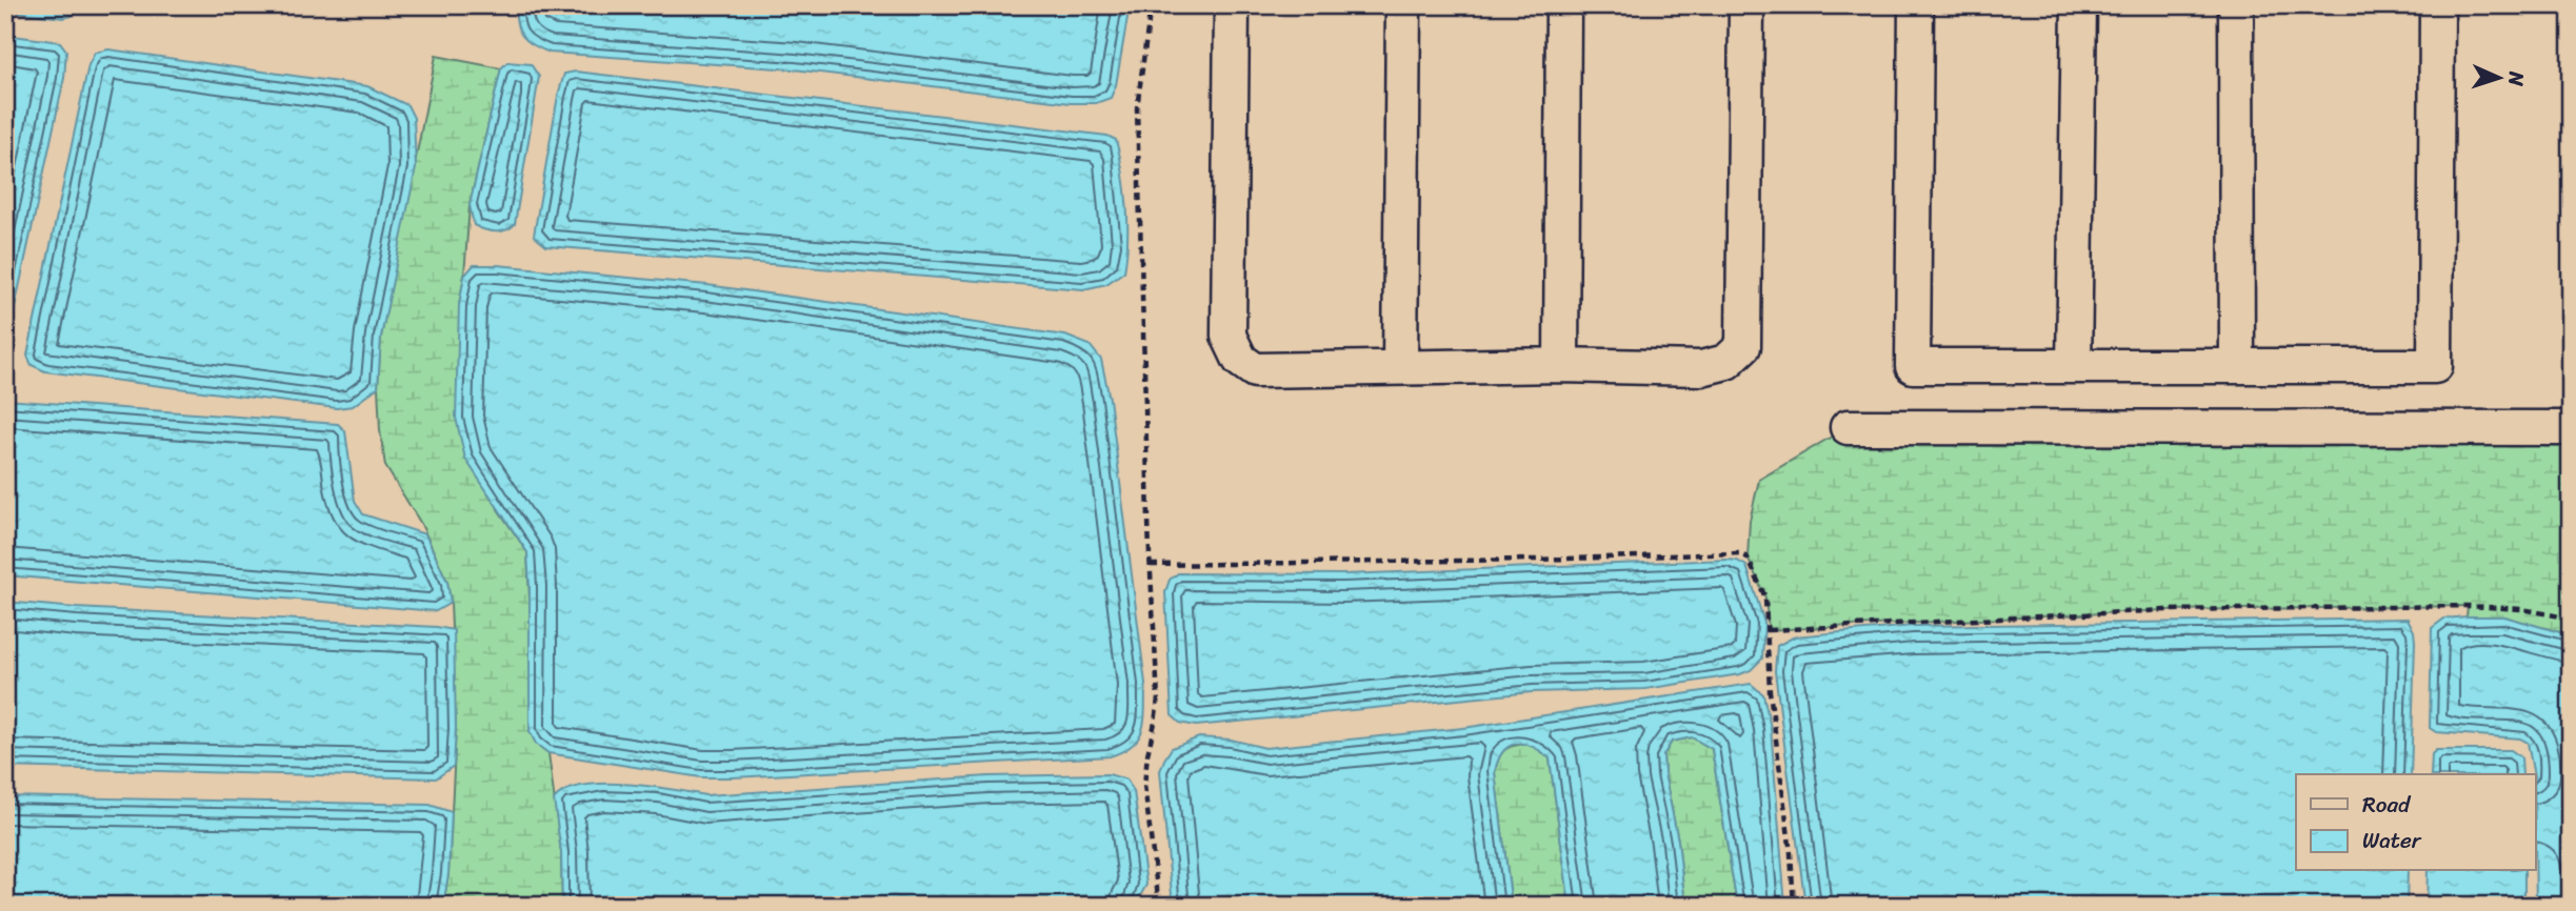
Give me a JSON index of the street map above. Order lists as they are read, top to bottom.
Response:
{
  "legend": ["Road", "Water"],
  "north": "right"
}
